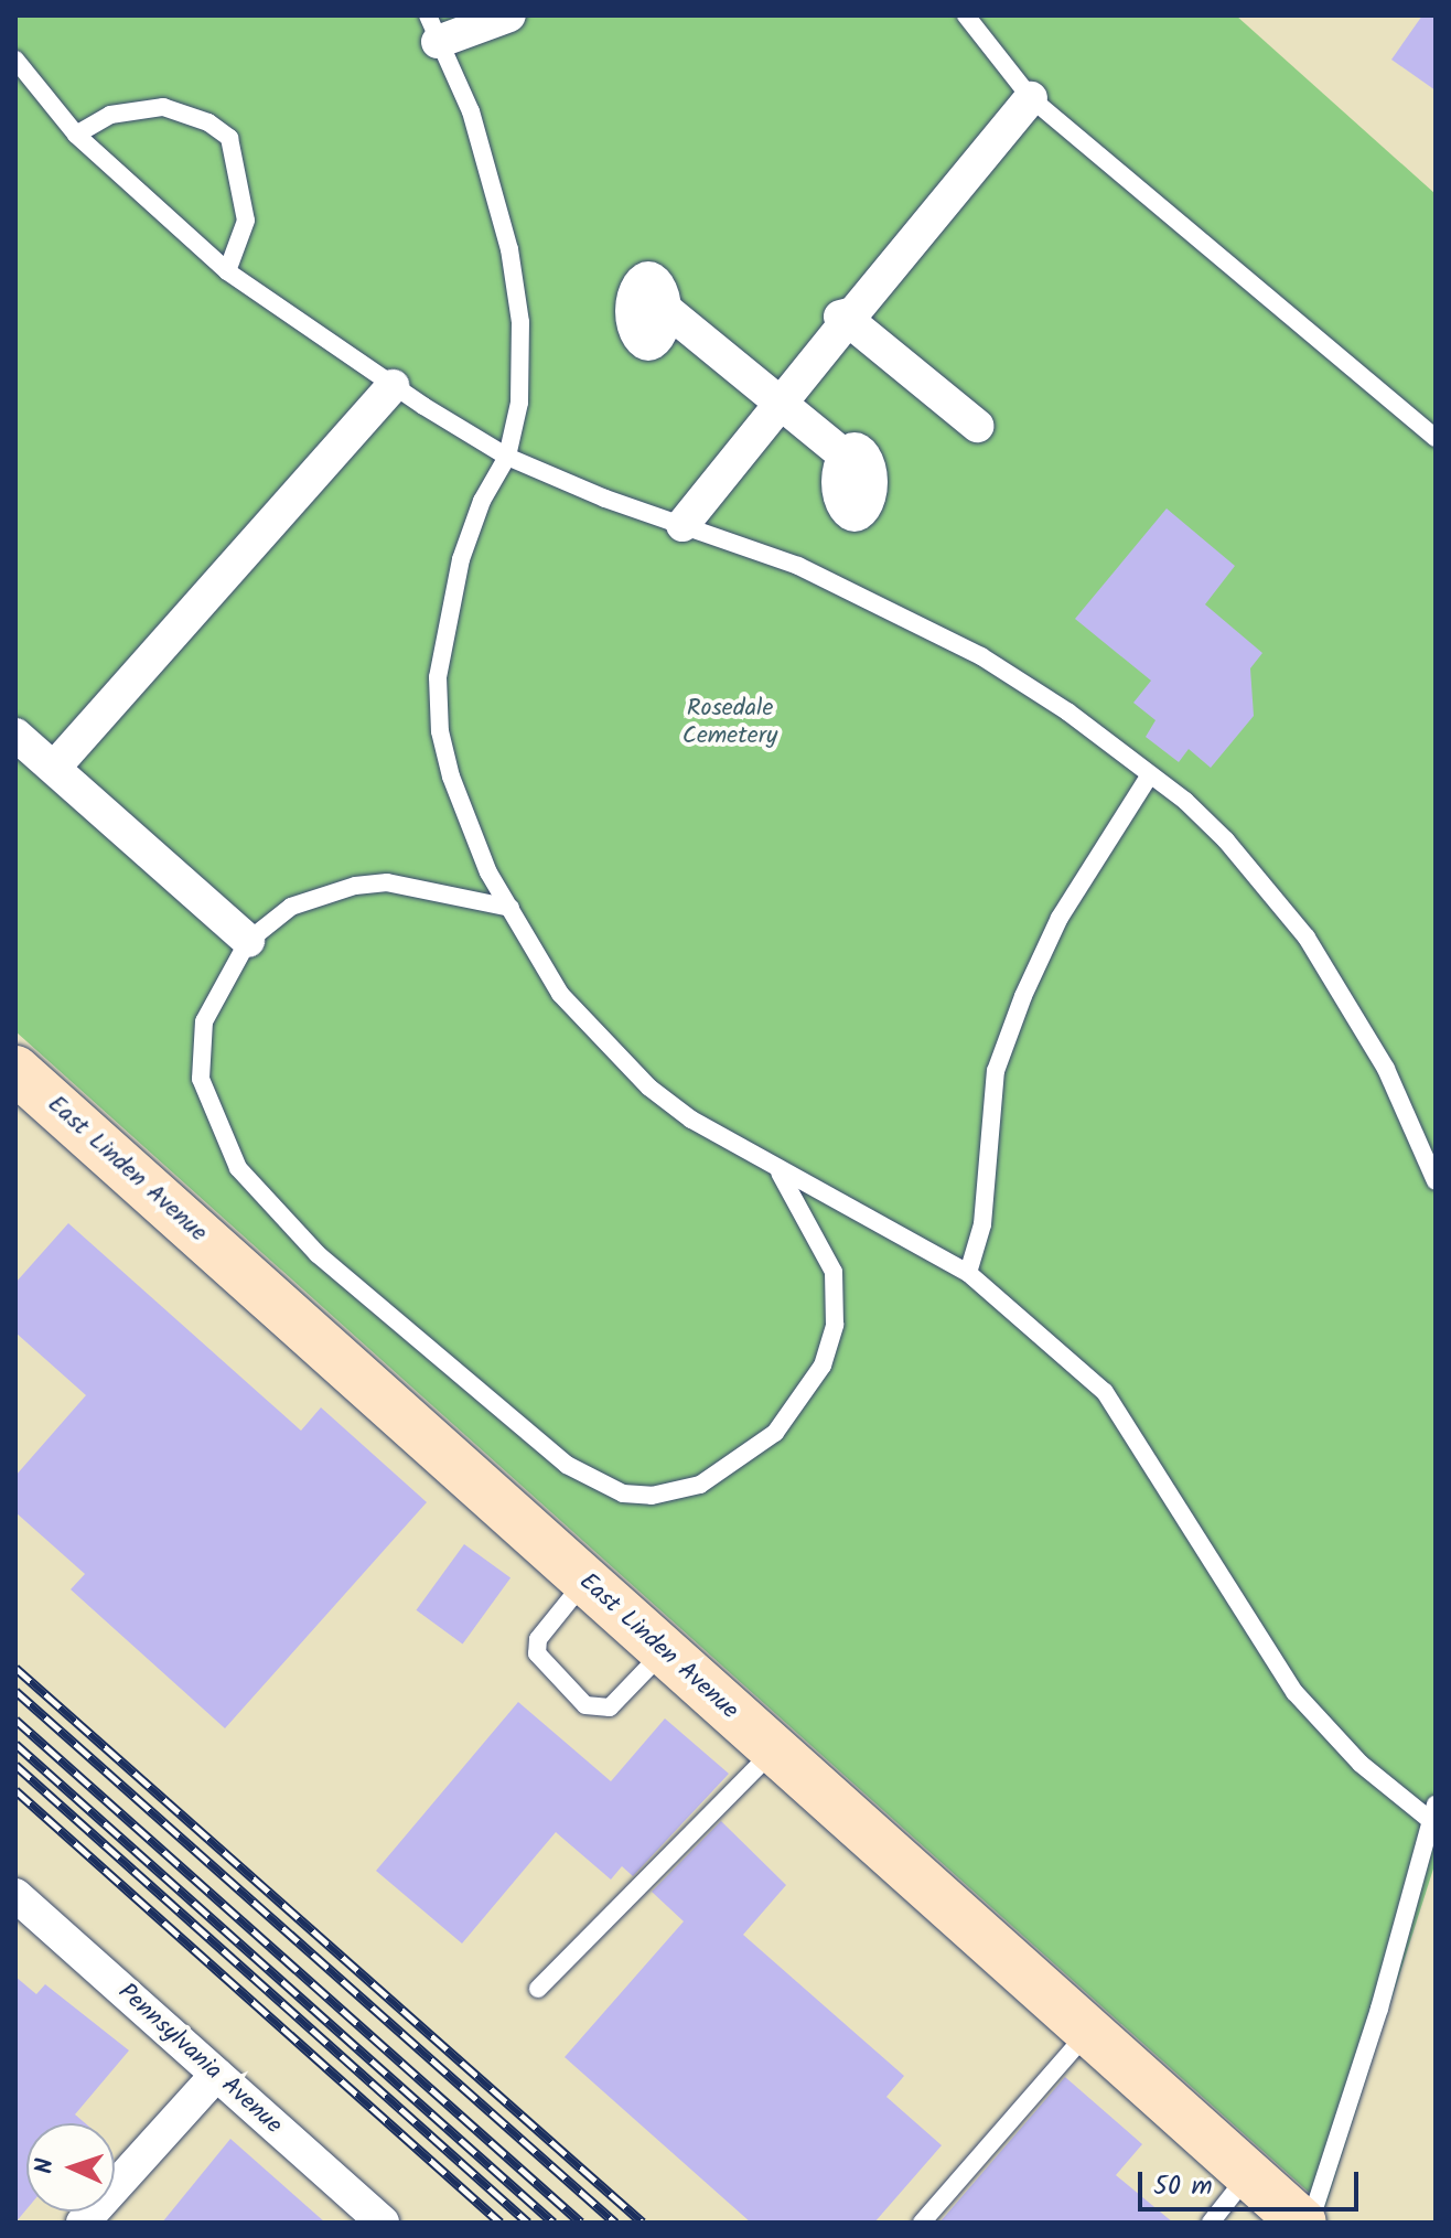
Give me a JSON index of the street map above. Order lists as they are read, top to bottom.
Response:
{
  "streets": {
    "street": ["East Linden Avenue", "Pennsylvania Avenue"]
  },
  "parks": ["Rosedale Cemetery"],
  "scale_bar": "50 m",
  "north": "left"
}
